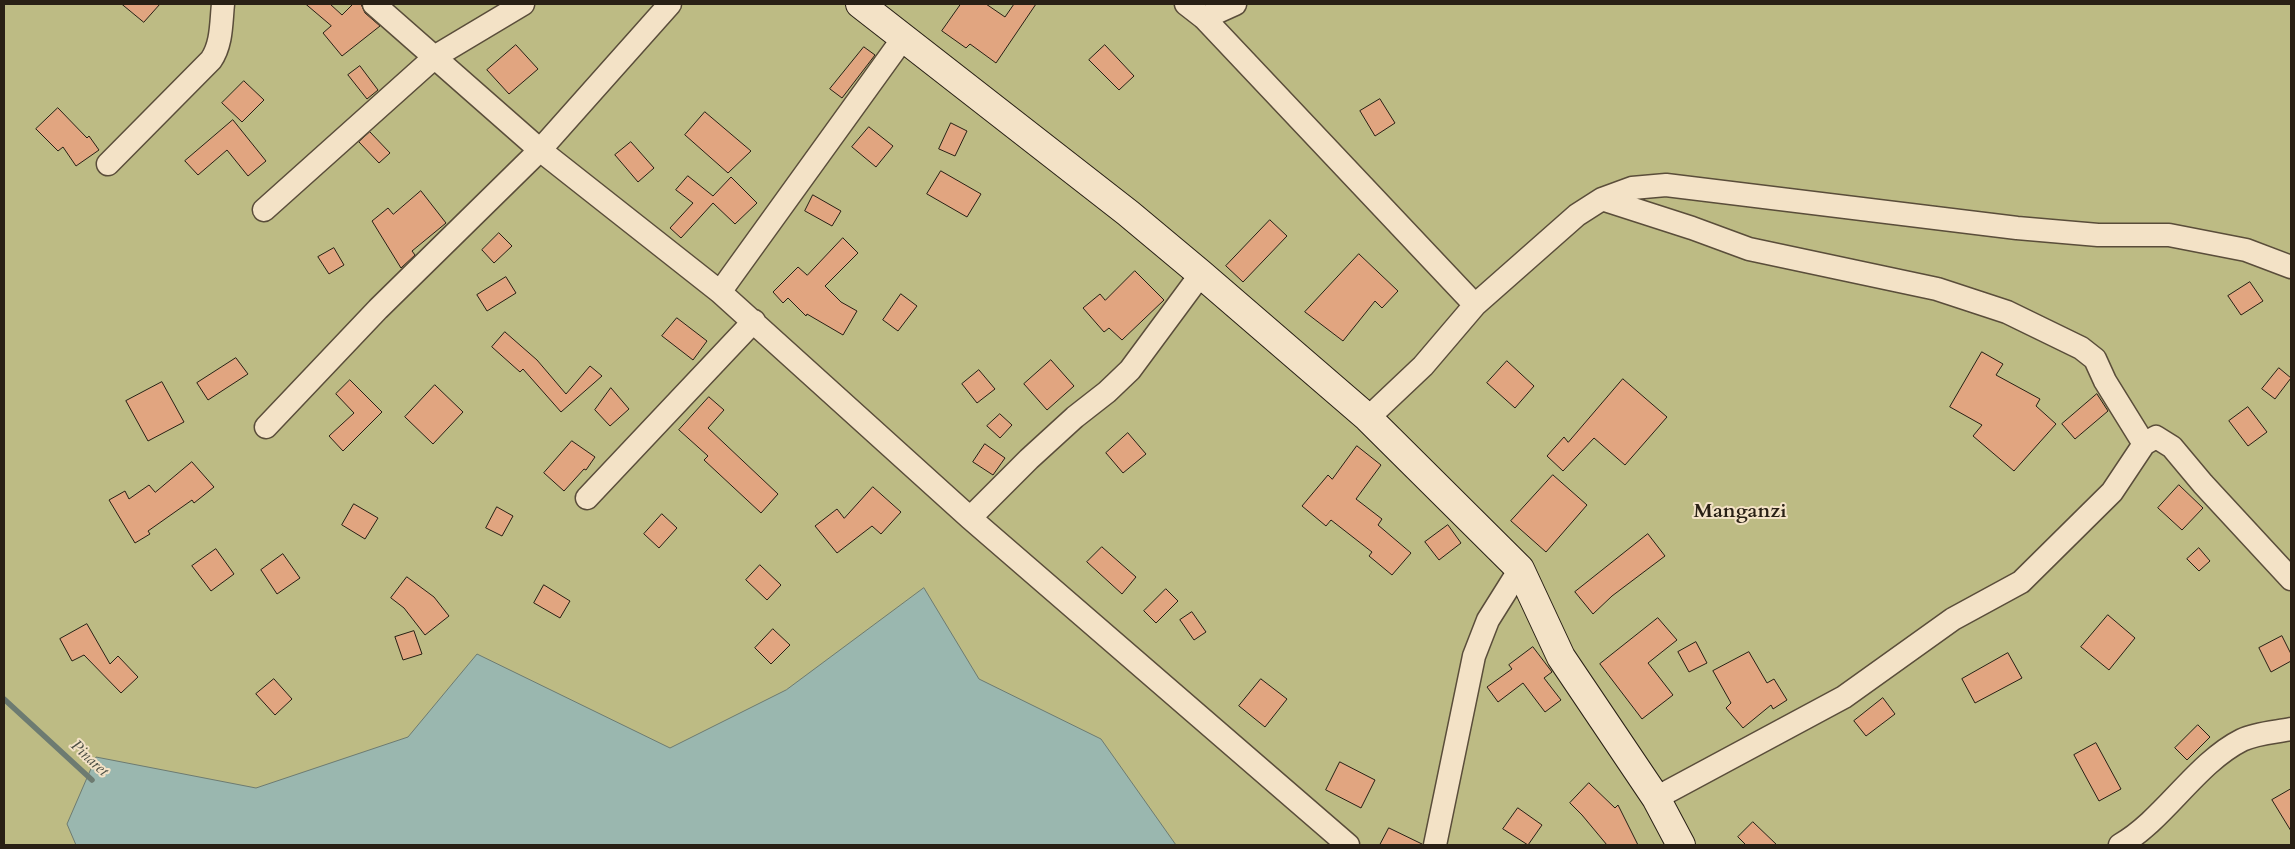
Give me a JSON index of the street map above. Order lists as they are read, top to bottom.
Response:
{
  "districts": ["Manganzi"],
  "water": ["Pinaret"]
}
